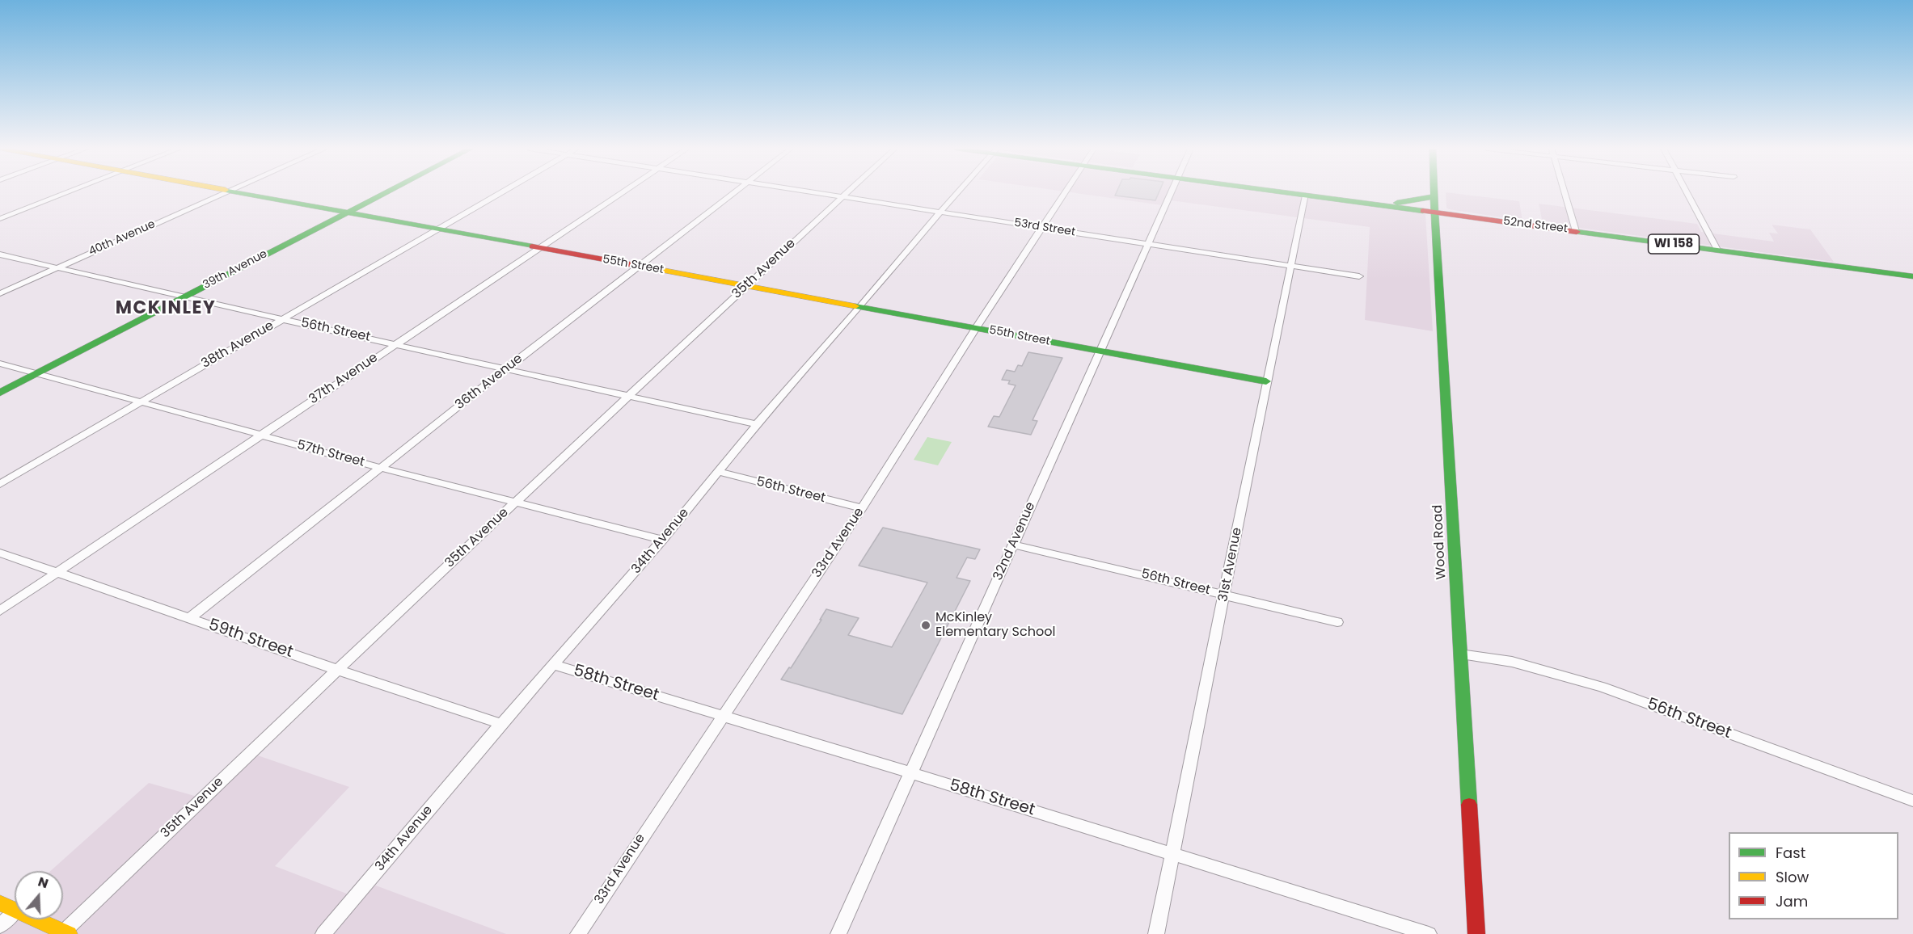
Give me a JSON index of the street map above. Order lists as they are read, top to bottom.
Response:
{
  "streets": {
    "street": [
      "52nd Street",
      "53rd Street",
      "40th Avenue",
      "WI 158",
      "55th Street",
      "35th Avenue",
      "39th Avenue",
      "56th Street",
      "38th Avenue",
      "37th Avenue",
      "36th Avenue",
      "57th Street",
      "34th Avenue",
      "32nd Avenue",
      "Wood Road",
      "33rd Avenue",
      "31st Avenue",
      "59th Street",
      "58th Street"
    ]
  },
  "crossings": [
    ["52nd Street", "Wood Road"],
    ["52nd Street", "31st Avenue"],
    ["53rd Street", "35th Avenue"],
    ["53rd Street", "34th Avenue"],
    ["53rd Street", "32nd Avenue"],
    ["53rd Street", "33rd Avenue"],
    ["53rd Street", "31st Avenue"],
    ["40th Avenue", "56th Street"],
    ["55th Street", "35th Avenue"],
    ["55th Street", "39th Avenue"],
    ["55th Street", "38th Avenue"],
    ["55th Street", "37th Avenue"],
    ["55th Street", "36th Avenue"],
    ["55th Street", "34th Avenue"],
    ["55th Street", "32nd Avenue"],
    ["55th Street", "33rd Avenue"],
    ["55th Street", "31st Avenue"],
    ["35th Avenue", "56th Street"],
    ["35th Avenue", "57th Street"],
    ["35th Avenue", "59th Street"],
    ["39th Avenue", "56th Street"],
    ["39th Avenue", "57th Street"],
    ["56th Street", "38th Avenue"],
    ["56th Street", "37th Avenue"],
    ["56th Street", "36th Avenue"],
    ["56th Street", "34th Avenue"],
    ["56th Street", "32nd Avenue"],
    ["56th Street", "Wood Road"],
    ["56th Street", "33rd Avenue"],
    ["56th Street", "31st Avenue"],
    ["38th Avenue", "57th Street"],
    ["37th Avenue", "57th Street"],
    ["37th Avenue", "59th Street"],
    ["36th Avenue", "57th Street"],
    ["36th Avenue", "59th Street"],
    ["57th Street", "34th Avenue"],
    ["34th Avenue", "59th Street"],
    ["34th Avenue", "58th Street"],
    ["32nd Avenue", "58th Street"],
    ["33rd Avenue", "58th Street"],
    ["31st Avenue", "58th Street"]
  ],
  "districts": ["MCKINLEY"],
  "places": ["McKinley Elementary School"],
  "legend": ["Fast", "Slow", "Jam"],
  "north": "top"
}
